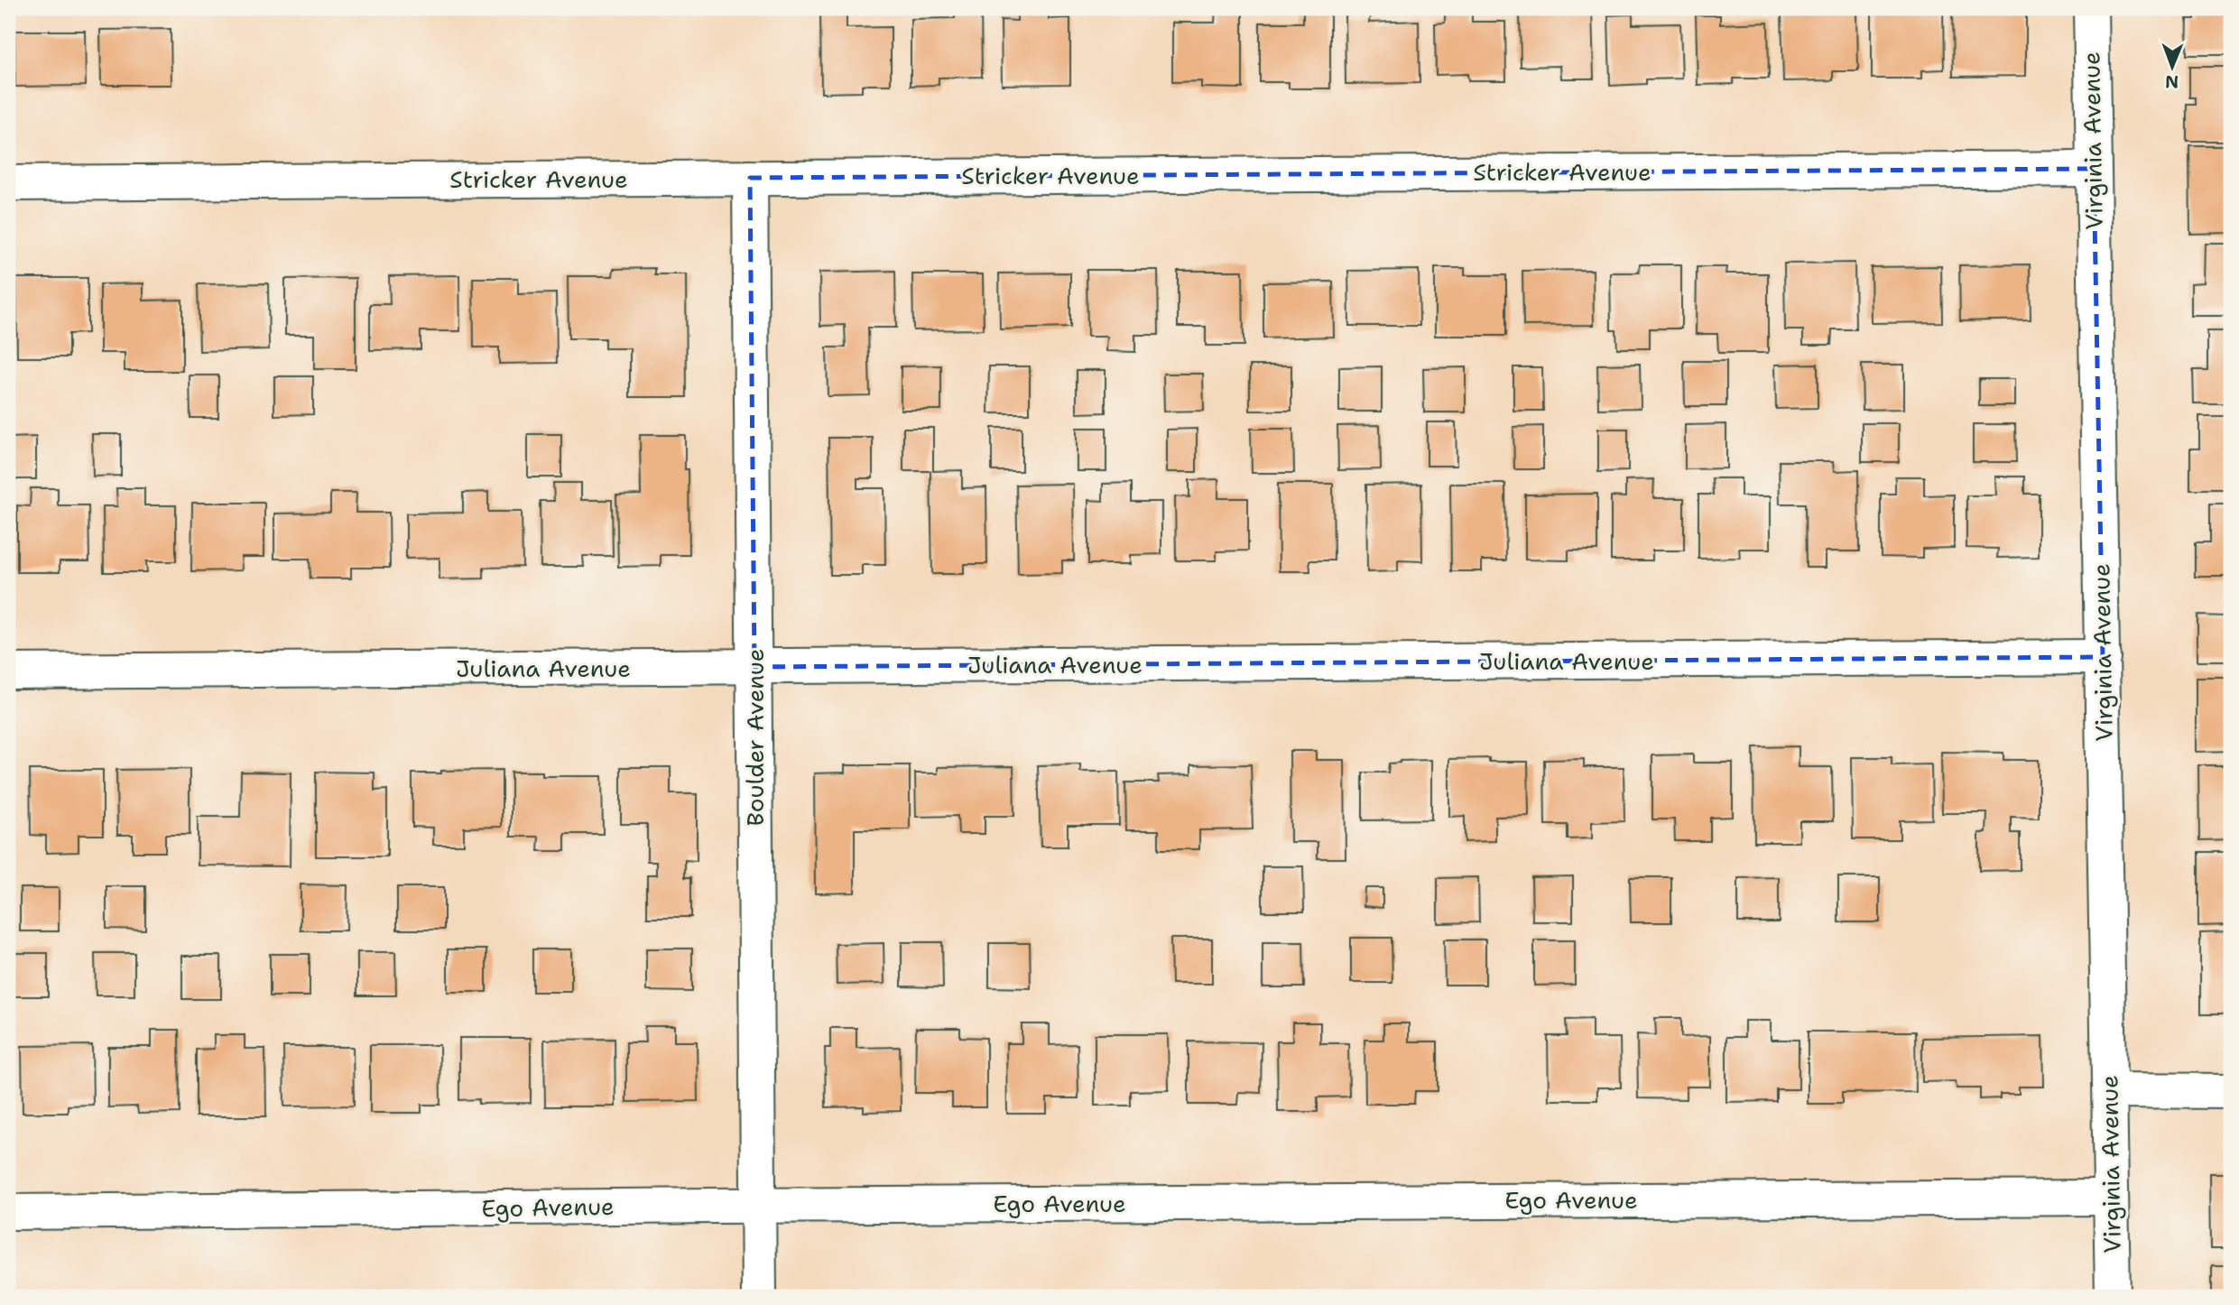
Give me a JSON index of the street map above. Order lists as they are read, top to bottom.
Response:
{
  "streets": {
    "street": [
      "Virginia Avenue",
      "Stricker Avenue",
      "Juliana Avenue",
      "Boulder Avenue",
      "Ego Avenue"
    ]
  },
  "crossings": [
    ["Virginia Avenue", "Stricker Avenue"],
    ["Virginia Avenue", "Juliana Avenue"],
    ["Virginia Avenue", "Ego Avenue"],
    ["Stricker Avenue", "Boulder Avenue"],
    ["Juliana Avenue", "Boulder Avenue"],
    ["Boulder Avenue", "Ego Avenue"]
  ],
  "north": "bottom"
}
